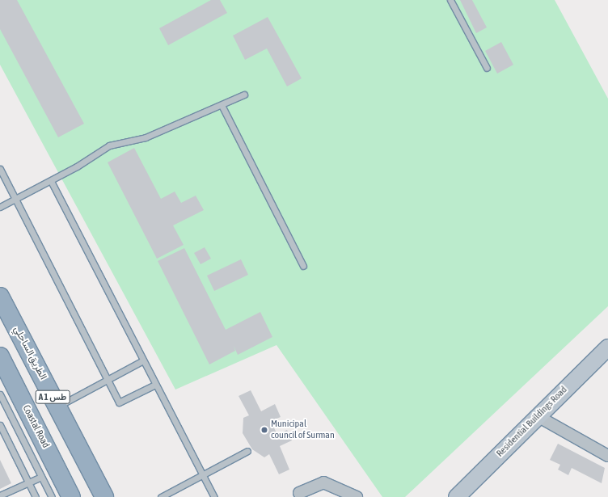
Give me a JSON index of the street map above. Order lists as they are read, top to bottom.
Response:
{
  "streets": {
    "highway": ["الطريق الساحلي", "A 1 طس", "Coastal Road"],
    "main road": ["Residential Buildings Road"]
  },
  "places": ["Municipal council of Surman"]
}
